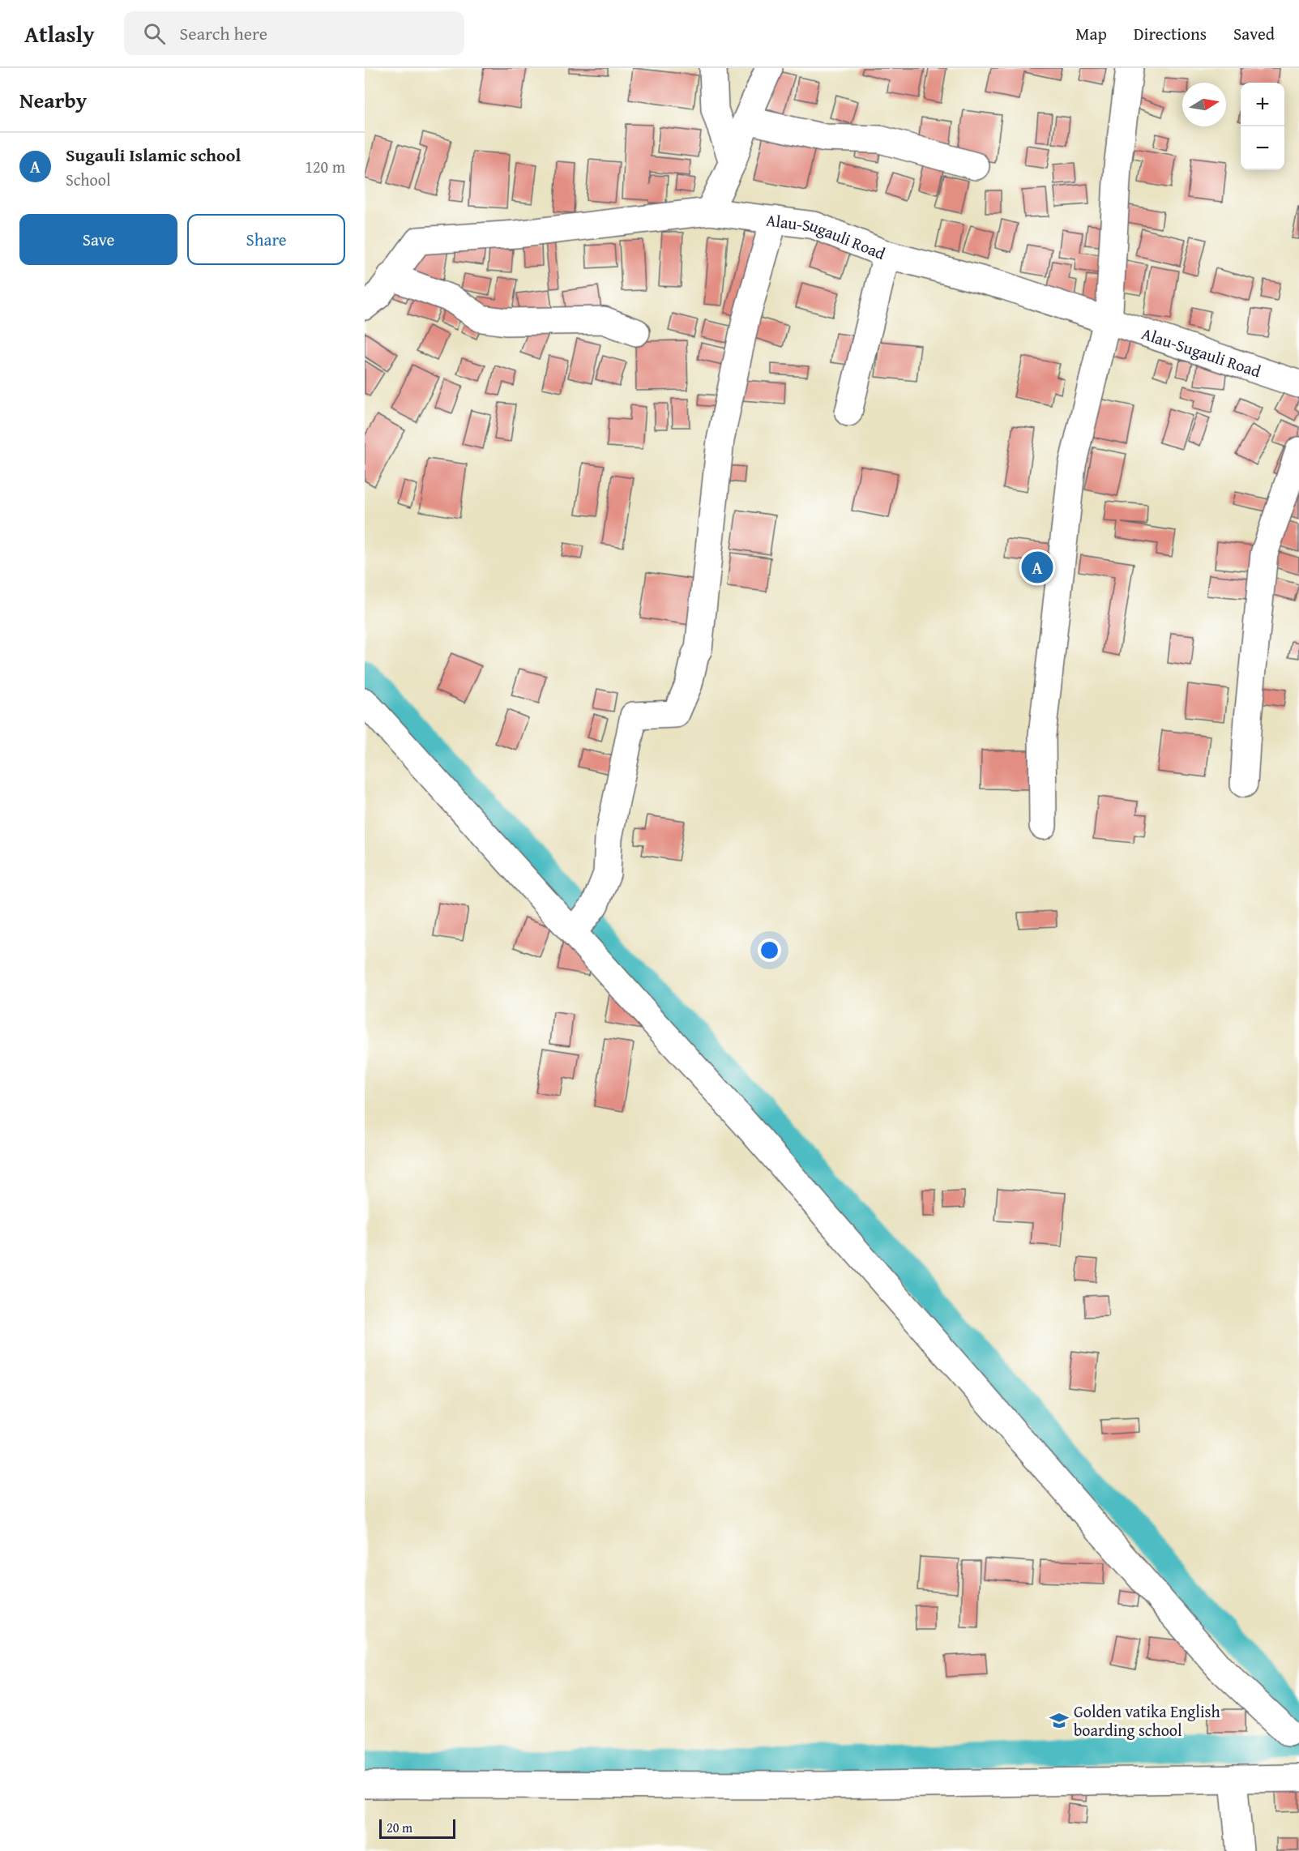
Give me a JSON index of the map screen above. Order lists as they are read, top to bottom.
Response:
{
  "streets": {
    "street": ["Alau-Sugauli Road"]
  },
  "places": {
    "school or university": ["Golden vatika English boarding school"]
  },
  "scale_bar": "20 m",
  "north": "right",
  "page": {
    "header": "Atlasly",
    "search": "Search here",
    "nav": ["Map", "Directions", "Saved"],
    "heading": "Nearby",
    "map_buttons": ["+", "−"],
    "list": [
      {
        "mark": "A",
        "name": "Sugauli Islamic school",
        "note": "School",
        "value": "120 m"
      }
    ],
    "buttons": ["Save", "Share"],
    "pins": "A",
    "scale": "20 m"
  }
}
